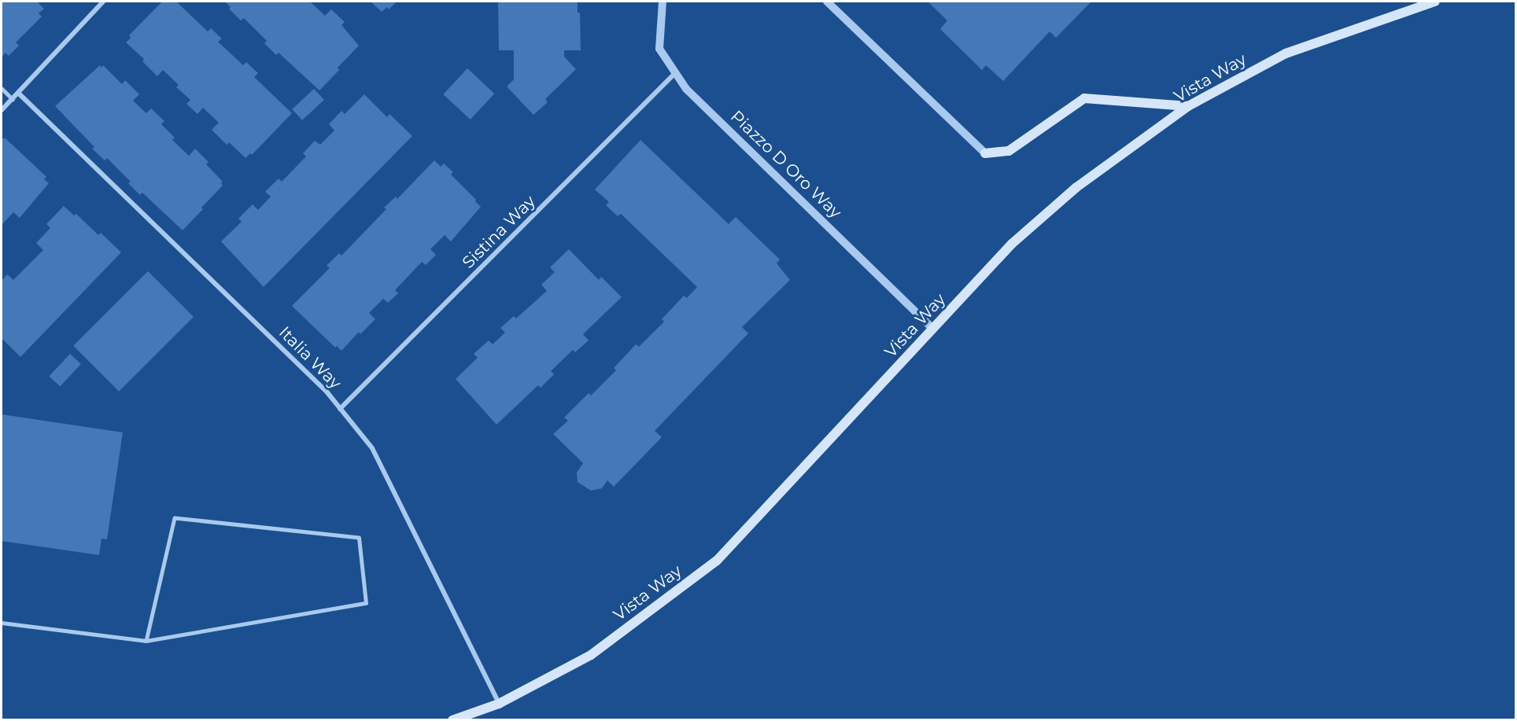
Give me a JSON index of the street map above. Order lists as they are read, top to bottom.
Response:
{
  "streets": {
    "main road": ["Vista Way"],
    "street": ["Piazzo D Oro Way", "Sistina Way", "Italia Way"]
  },
  "crossings": [
    ["Vista Way", "Piazzo D Oro Way"],
    ["Vista Way", "Italia Way"],
    ["Piazzo D Oro Way", "Sistina Way"],
    ["Sistina Way", "Italia Way"]
  ]
}
